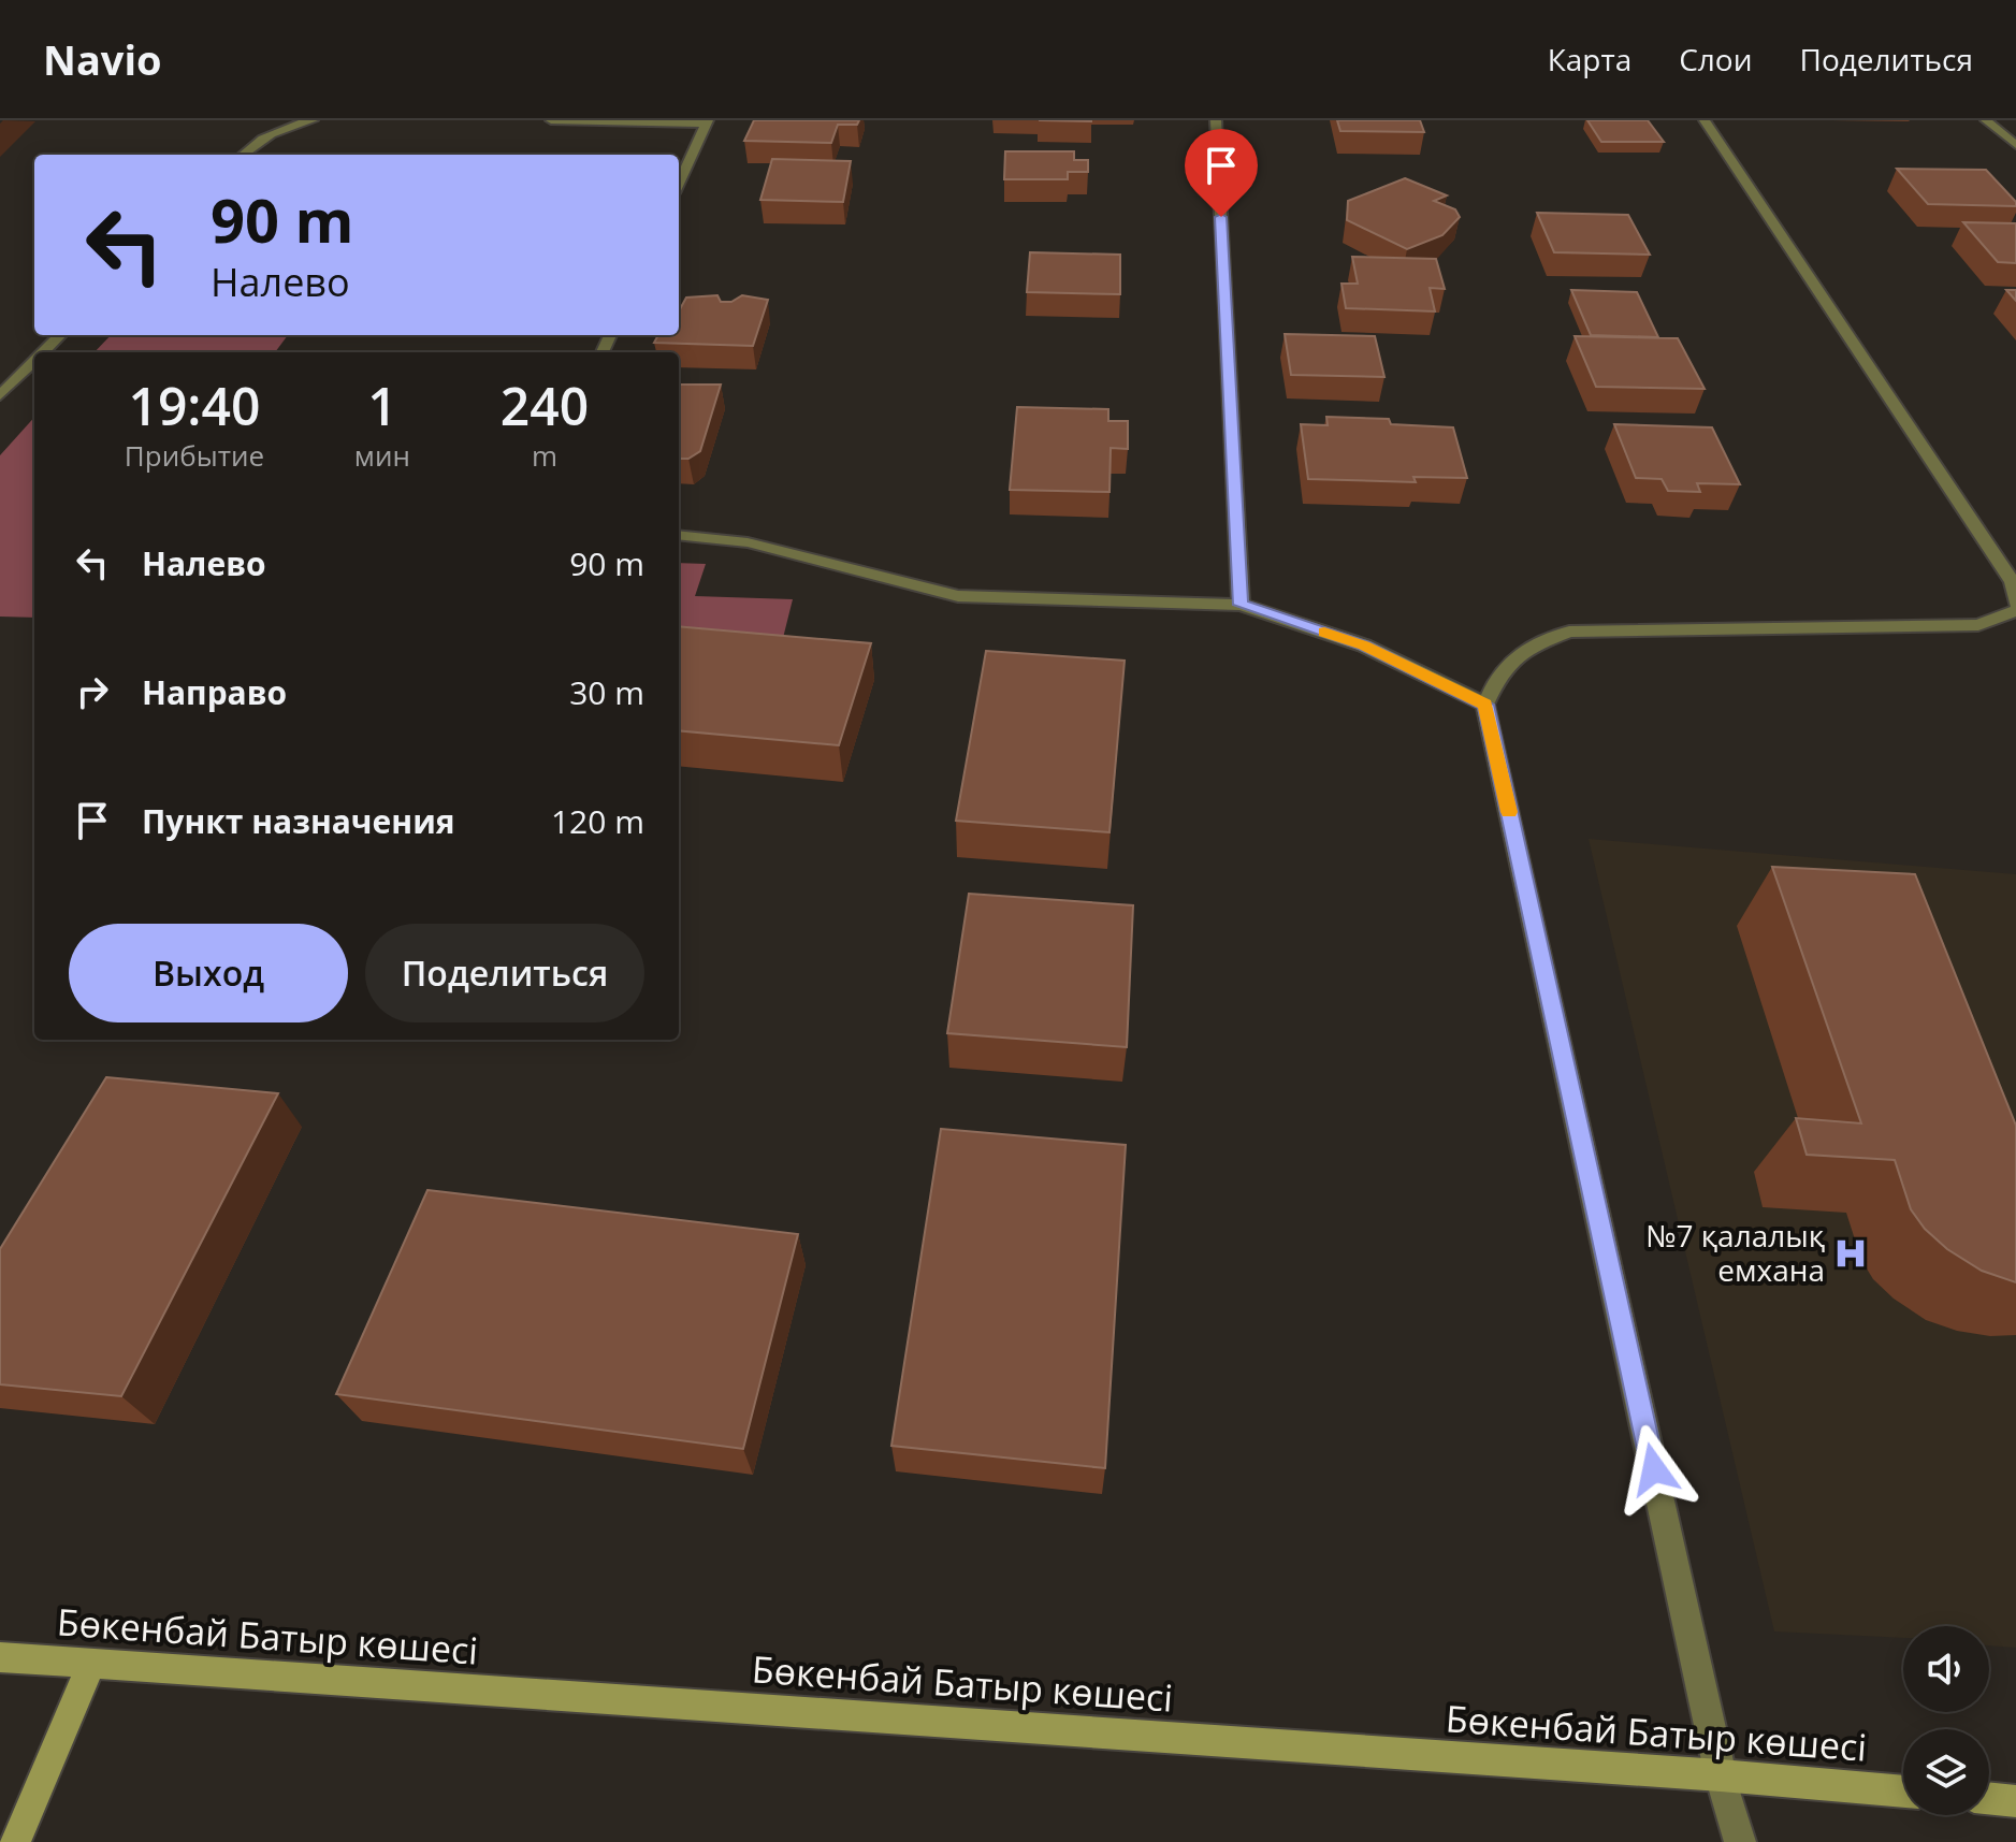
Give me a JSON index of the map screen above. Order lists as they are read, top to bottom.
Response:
{
  "streets": {
    "main road": ["Бөкенбай Батыр көшесі"]
  },
  "places": {
    "hospital": ["№7 қалалық емхана"]
  },
  "page": {
    "header": "Navio",
    "nav": ["Карта", "Слои", "Поделиться"],
    "turn": ["90 m", "Налево"],
    "eta": [
      "19:40",
      "Прибытие",
      "1",
      "мин",
      "240",
      "m"
    ],
    "list": [
      {
        "name": "Налево",
        "value": "90 m"
      },
      {
        "name": "Направо",
        "value": "30 m"
      },
      {
        "name": "Пункт назначения",
        "value": "120 m"
      }
    ],
    "buttons": ["Выход", "Поделиться"]
  }
}
